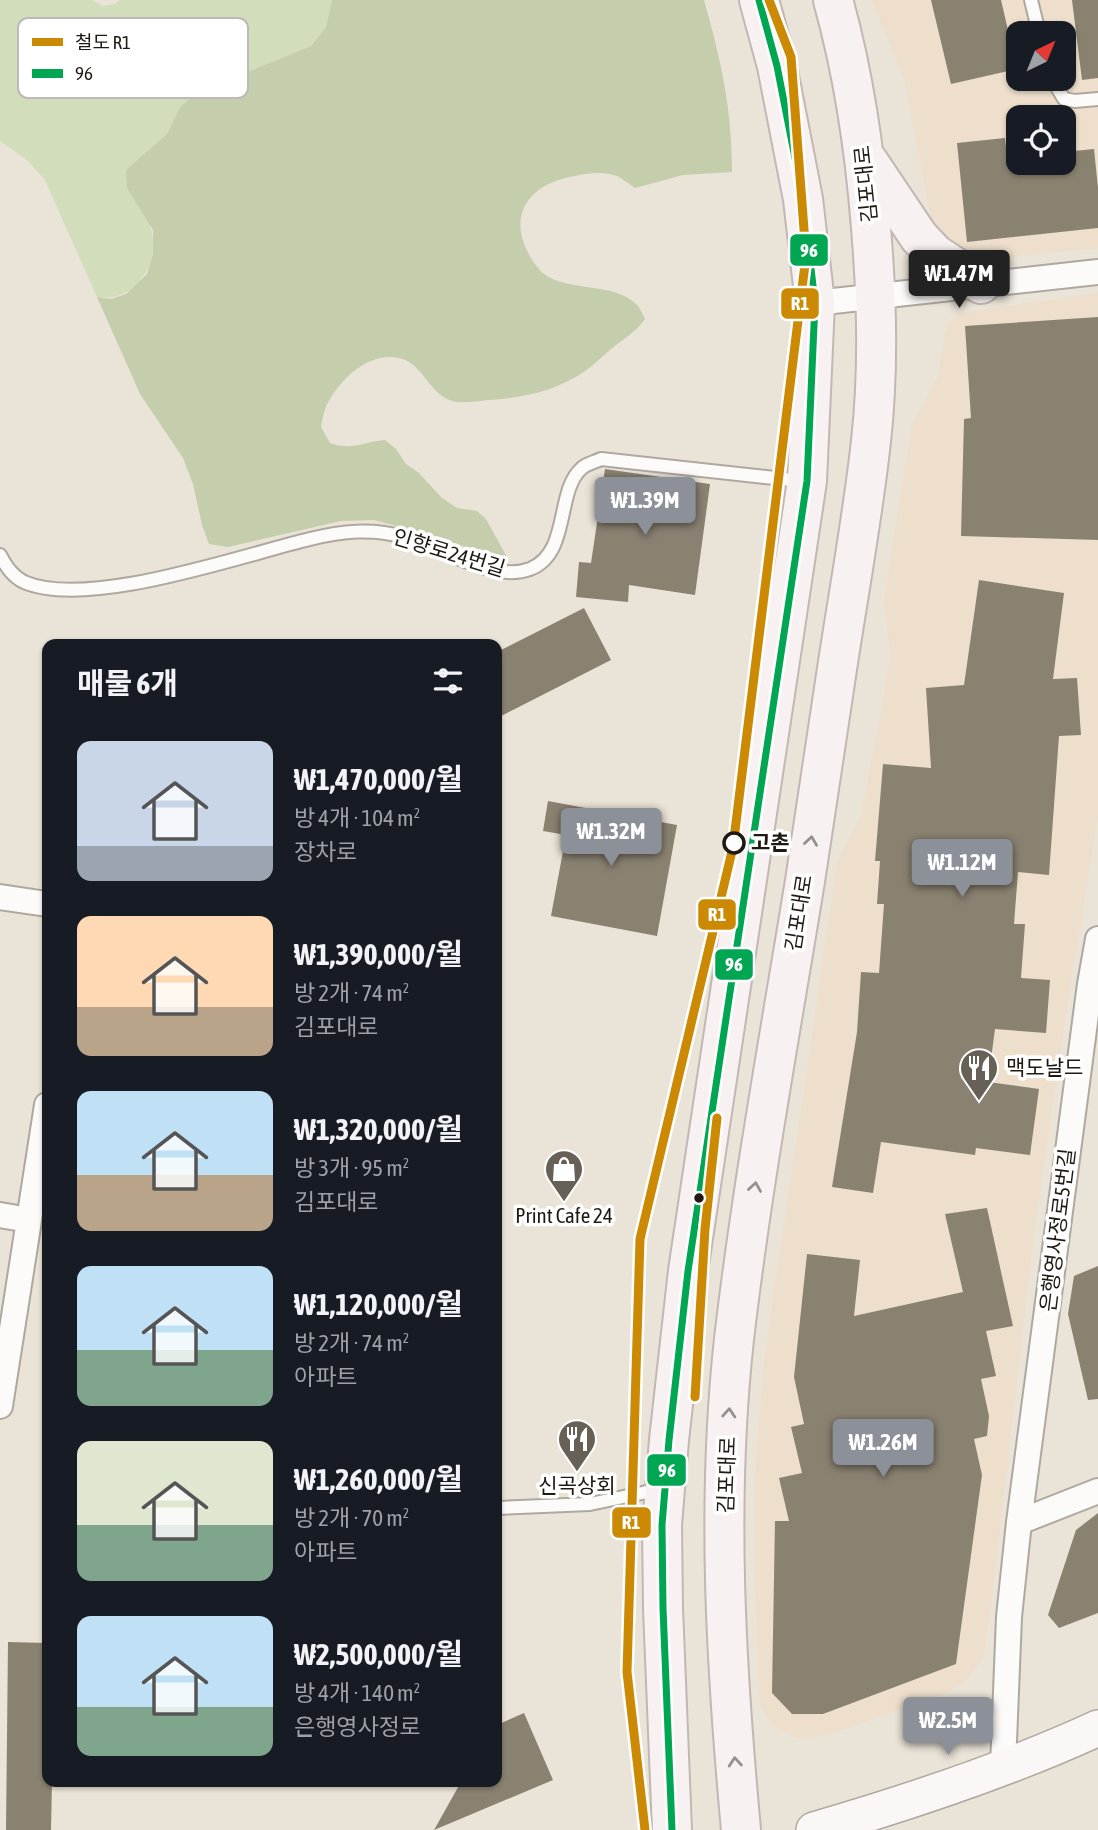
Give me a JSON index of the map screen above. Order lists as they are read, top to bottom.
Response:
{
  "streets": {
    "main road": ["김포대로"],
    "street": ["은행영사정로5번길"],
    "lane": ["인향로24번길"]
  },
  "places": {
    "other": ["고촌"],
    "restaurant": ["맥도날드", "신곡상회"],
    "shop": ["Print Cafe 24"]
  },
  "lines": ["rail line R1", "transit line 96"],
  "legend": ["철도 R1", "96"],
  "north": "top right",
  "page": {
    "price": [
      "₩1.47M",
      "₩1.39M",
      "₩1.32M",
      "₩1.12M",
      "₩1.26M",
      "₩2.5M"
    ],
    "heading": "매물 6개",
    "list": [
      {
        "name": "₩1,470,000/월",
        "note": "방 4개 · 104 m² · 장차로"
      },
      {
        "name": "₩1,390,000/월",
        "note": "방 2개 · 74 m² · 김포대로"
      },
      {
        "name": "₩1,320,000/월",
        "note": "방 3개 · 95 m² · 김포대로"
      },
      {
        "name": "₩1,120,000/월",
        "note": "방 2개 · 74 m² · 아파트"
      },
      {
        "name": "₩1,260,000/월",
        "note": "방 2개 · 70 m² · 아파트"
      },
      {
        "name": "₩2,500,000/월",
        "note": "방 4개 · 140 m² · 은행영사정로"
      }
    ]
  }
}
